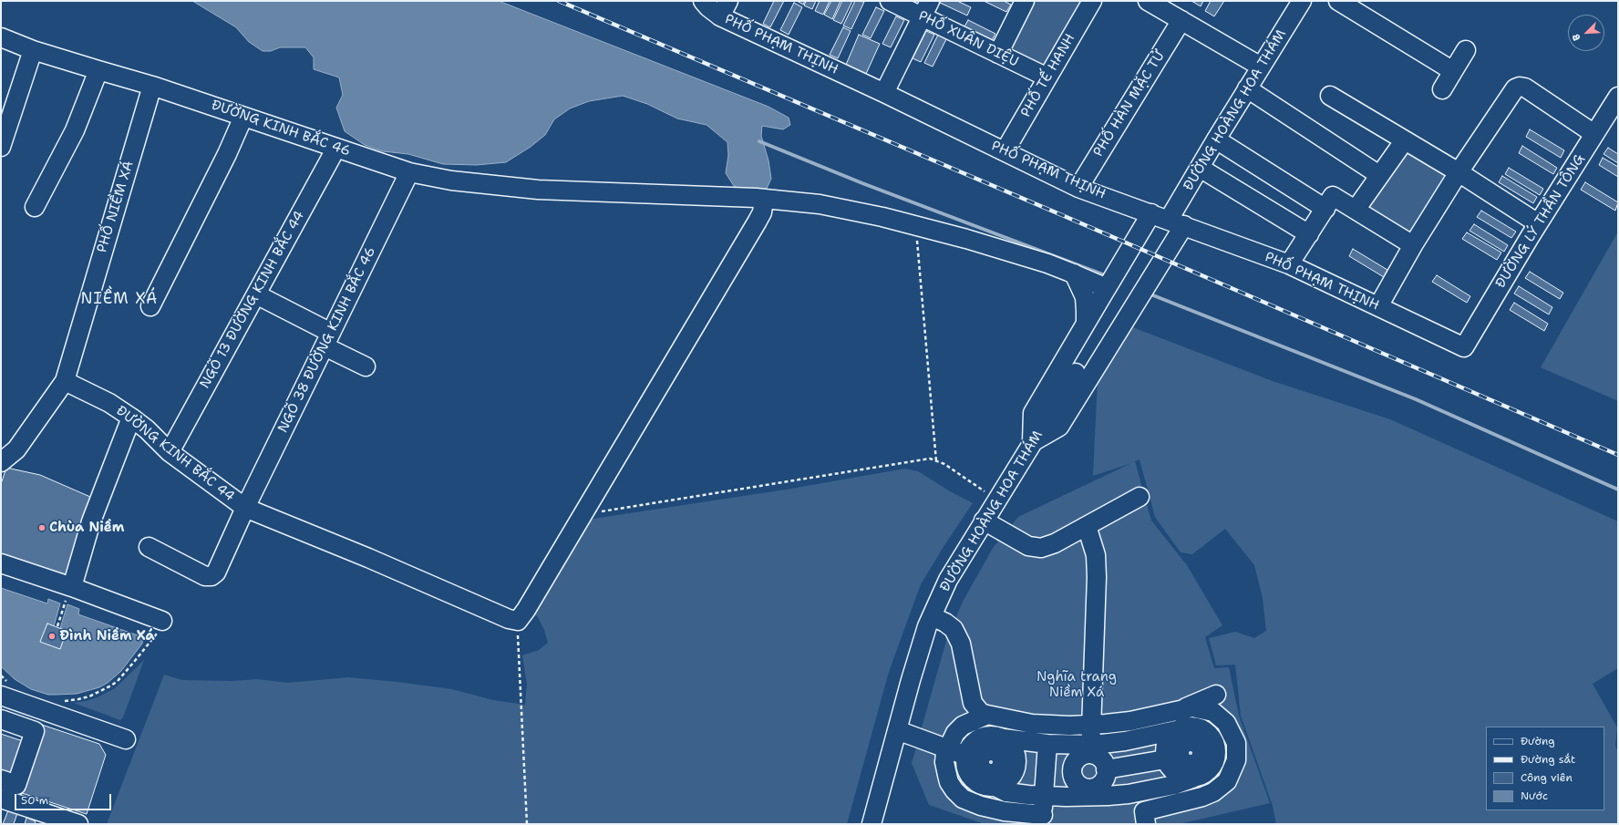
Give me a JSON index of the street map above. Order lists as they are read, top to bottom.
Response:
{
  "streets": {
    "street": [
      "PHỐ XUÂN DIỆU",
      "PHỐ PHẠM THỊNH",
      "PHỐ TẾ HANH",
      "PHỐ HÀN MẶC TỬ",
      "ĐƯỜNG HOÀNG HOA THÁM",
      "ĐƯỜNG KINH BẮC 46",
      "PHỐ NIỀM XÁ",
      "ĐƯỜNG LÝ THẦN TÔNG",
      "NGÕ 13 ĐƯỜNG KINH BẮC 44",
      "NGÕ 38 ĐƯỜNG KINH BẮC 46",
      "ĐƯỜNG KINH BẮC 44"
    ]
  },
  "crossings": [
    ["PHỐ XUÂN DIỆU", "PHỐ TẾ HANH"],
    ["PHỐ PHẠM THỊNH", "PHỐ TẾ HANH"],
    ["PHỐ PHẠM THỊNH", "PHỐ HÀN MẶC TỬ"],
    ["PHỐ PHẠM THỊNH", "ĐƯỜNG HOÀNG HOA THÁM"],
    ["PHỐ PHẠM THỊNH", "ĐƯỜNG LÝ THẦN TÔNG"],
    ["ĐƯỜNG KINH BẮC 46", "PHỐ NIỀM XÁ"],
    ["ĐƯỜNG KINH BẮC 46", "NGÕ 13 ĐƯỜNG KINH BẮC 44"],
    ["ĐƯỜNG KINH BẮC 46", "NGÕ 38 ĐƯỜNG KINH BẮC 46"],
    ["PHỐ NIỀM XÁ", "ĐƯỜNG KINH BẮC 44"],
    ["NGÕ 13 ĐƯỜNG KINH BẮC 44", "ĐƯỜNG KINH BẮC 44"],
    ["NGÕ 38 ĐƯỜNG KINH BẮC 46", "ĐƯỜNG KINH BẮC 44"]
  ],
  "districts": ["NIỀM XÁ"],
  "parks": ["Nghĩa trang Niềm Xá"],
  "places": ["Chùa Niềm", "Đình Niềm Xá"],
  "legend": [
    "Đường",
    "Đường sắt",
    "Công viên",
    "Nước"
  ],
  "scale_bar": "50 m",
  "north": "bottom left"
}
